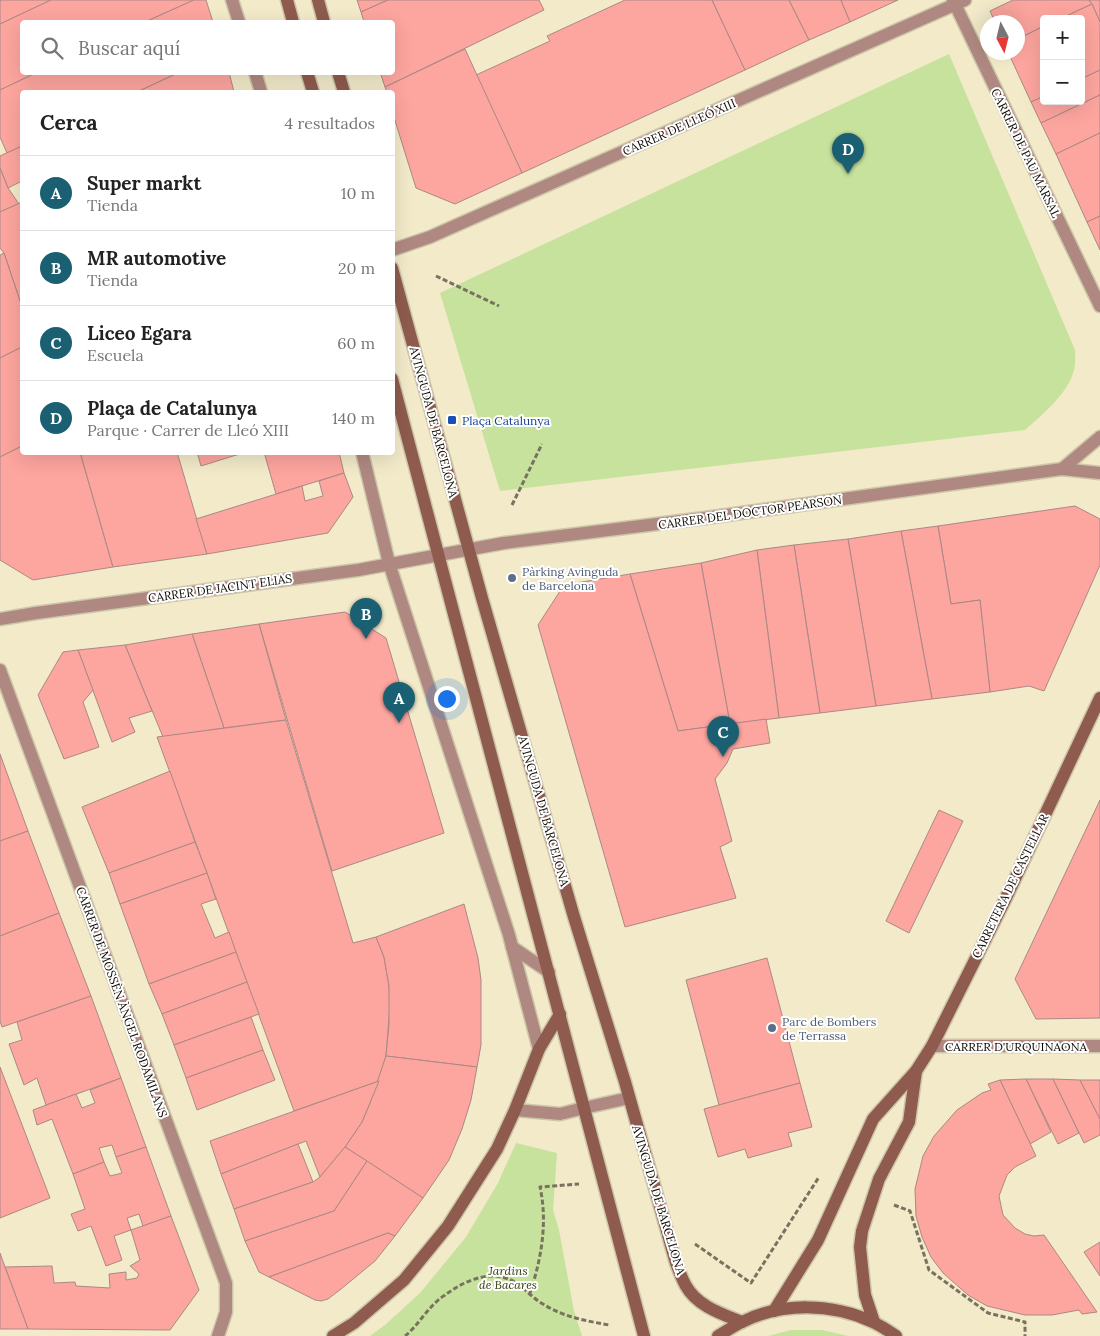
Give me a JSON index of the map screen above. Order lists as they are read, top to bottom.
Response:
{
  "streets": {
    "street": [
      "CARRER DE LLEÓ XIII",
      "CARRER DE PAU MARSAL",
      "AVINGUDA DE BARCELONA",
      "CARRER DEL DOCTOR PEARSON",
      "CARRER DE JACINT ELIAS",
      "CARRETERA DE CASTELLAR",
      "CARRER DE MOSSÈN ÀNGEL RODAMILANS",
      "CARRER D'URQUINAONA"
    ]
  },
  "crossings": [
    ["CARRER DE LLEÓ XIII", "CARRER DE PAU MARSAL"],
    ["AVINGUDA DE BARCELONA", "CARRER DEL DOCTOR PEARSON"],
    ["CARRER DEL DOCTOR PEARSON", "CARRER DE JACINT ELIAS"],
    ["CARRETERA DE CASTELLAR", "CARRER D'URQUINAONA"]
  ],
  "parks": ["Jardins de Bacares"],
  "places": {
    "transit": ["Plaça Catalunya"],
    "other": ["Pàrking Avinguda de Barcelona", "Parc de Bombers de Terrassa"]
  },
  "north": "bottom",
  "page": {
    "map_buttons": ["+", "−"],
    "search": "Buscar aquí",
    "heading": ["Cerca", "4 resultados"],
    "pins": [
      "D",
      "B",
      "A",
      "C"
    ],
    "list": [
      {
        "mark": "A",
        "name": "Super markt",
        "note": "Tienda",
        "value": "10 m"
      },
      {
        "mark": "B",
        "name": "MR automotive",
        "note": "Tienda",
        "value": "20 m"
      },
      {
        "mark": "C",
        "name": "Liceo Egara",
        "note": "Escuela",
        "value": "60 m"
      },
      {
        "mark": "D",
        "name": "Plaça de Catalunya",
        "note": "Parque · Carrer de Lleó XIII",
        "value": "140 m"
      }
    ]
  }
}
